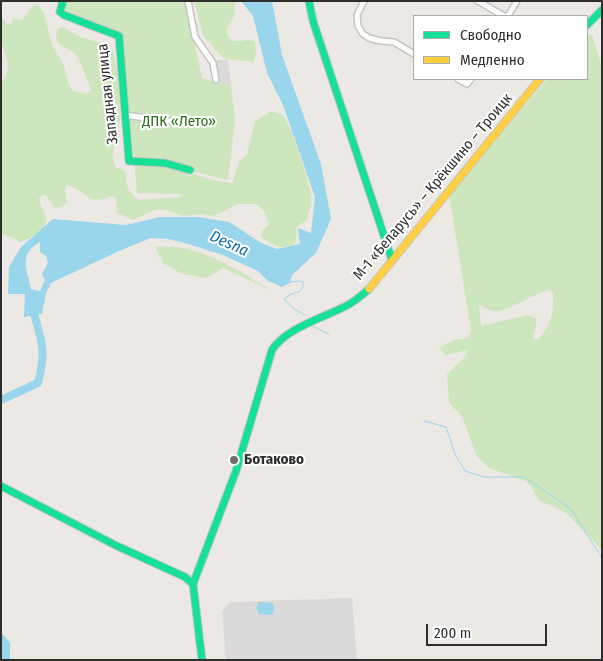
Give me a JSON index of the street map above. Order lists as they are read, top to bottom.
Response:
{
  "streets": {
    "street": ["Западная улица", "М-1 «Беларусь» – Крёкшино – Троицк"]
  },
  "water": ["Desna"],
  "parks": ["ДПК «Лето»"],
  "places": ["Ботаково"],
  "legend": ["Свободно", "Медленно"],
  "scale_bar": "200 m"
}
